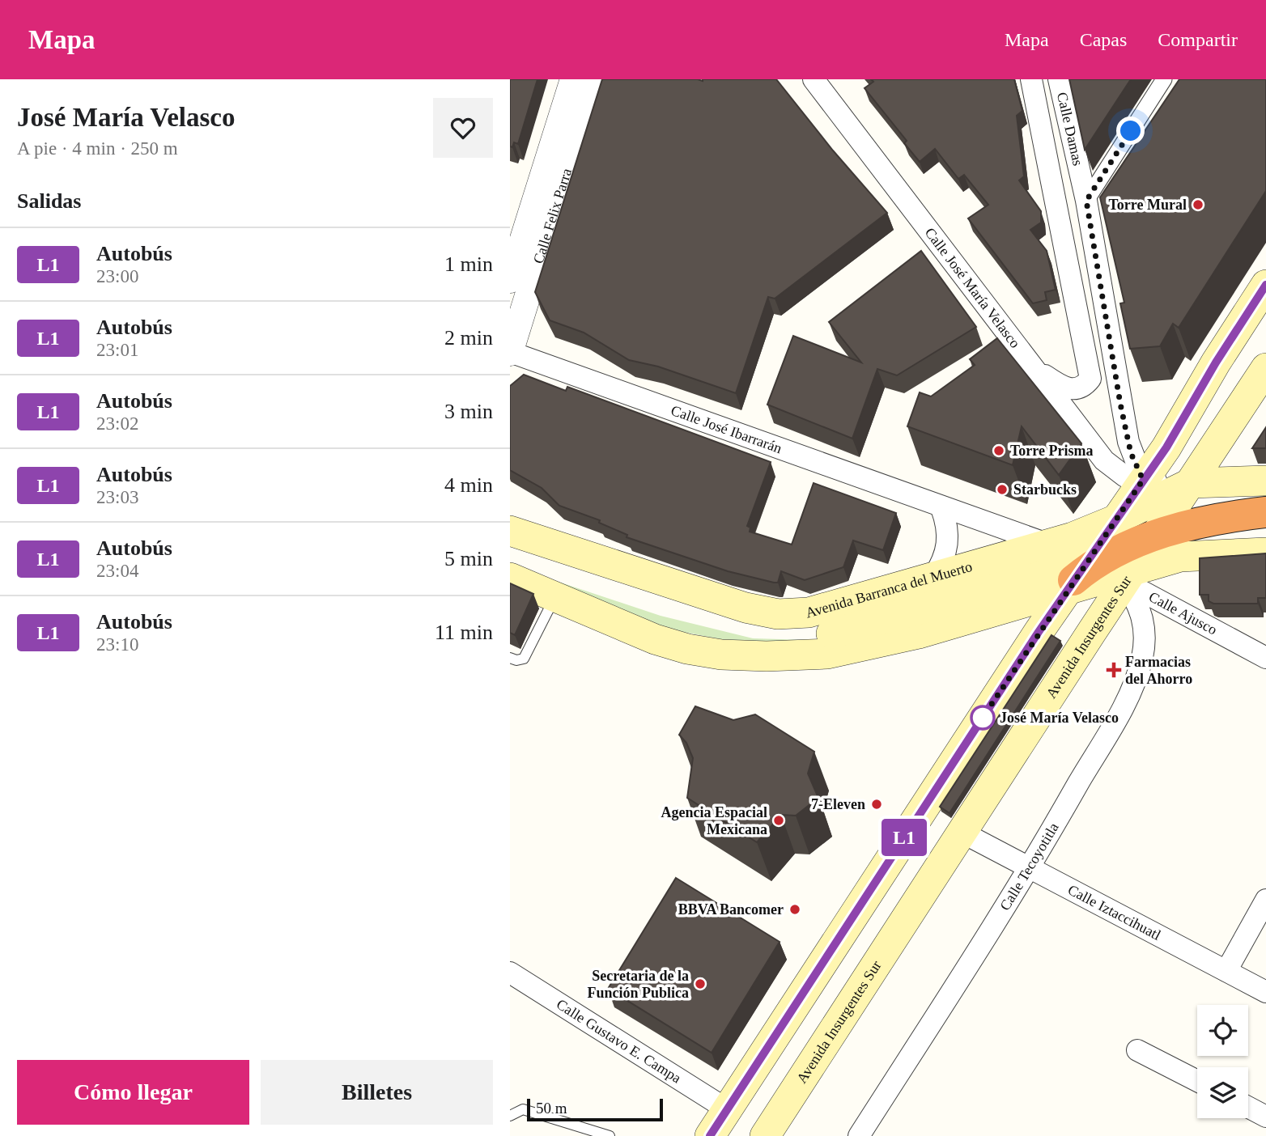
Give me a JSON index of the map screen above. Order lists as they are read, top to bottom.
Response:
{
  "streets": {
    "main road": ["Avenida Barranca del Muerto", "Avenida Insurgentes Sur"],
    "street": [
      "Calle Damas",
      "Calle Felix Parra",
      "Calle José María Velasco",
      "Calle José Ibarrarán",
      "Calle Ajusco",
      "Calle Tecoyotitla",
      "Calle Iztaccihuatl",
      "Calle Gustavo E. Campa"
    ]
  },
  "crossings": [
    ["Calle Damas", "Calle José María Velasco"],
    ["Calle Damas", "Avenida Insurgentes Sur"],
    ["Calle Felix Parra", "Calle José Ibarrarán"],
    ["Calle José María Velasco", "Avenida Insurgentes Sur"],
    ["Calle José Ibarrarán", "Avenida Barranca del Muerto"],
    ["Avenida Barranca del Muerto", "Avenida Insurgentes Sur"],
    ["Calle Ajusco", "Avenida Insurgentes Sur"],
    ["Calle Ajusco", "Calle Tecoyotitla"],
    ["Avenida Insurgentes Sur", "Calle Tecoyotitla"],
    ["Avenida Insurgentes Sur", "Calle Iztaccihuatl"],
    ["Avenida Insurgentes Sur", "Calle Gustavo E. Campa"],
    ["Calle Tecoyotitla", "Calle Iztaccihuatl"]
  ],
  "places": {
    "other": [
      "Torre Mural",
      "Torre Prisma",
      "Starbucks",
      "José María Velasco",
      "7-Eleven",
      "Agencia Espacial Mexicana",
      "BBVA Bancomer",
      "Secretaria de la Función Publica"
    ],
    "health": ["Farmacias del Ahorro"]
  },
  "lines": ["bus line L1"],
  "scale_bar": "50 m",
  "page": {
    "header": "Mapa",
    "nav": ["Mapa", "Capas", "Compartir"],
    "heading": [
      ["José María Velasco", "A pie · 4 min · 250 m"],
      "Salidas"
    ],
    "on_map": "L1",
    "list": [
      {
        "mark": "L1",
        "name": "Autobús",
        "note": "23:00",
        "value": "1 min"
      },
      {
        "mark": "L1",
        "name": "Autobús",
        "note": "23:01",
        "value": "2 min"
      },
      {
        "mark": "L1",
        "name": "Autobús",
        "note": "23:02",
        "value": "3 min"
      },
      {
        "mark": "L1",
        "name": "Autobús",
        "note": "23:03",
        "value": "4 min"
      },
      {
        "mark": "L1",
        "name": "Autobús",
        "note": "23:04",
        "value": "5 min"
      },
      {
        "mark": "L1",
        "name": "Autobús",
        "note": "23:10",
        "value": "11 min"
      }
    ],
    "buttons": ["Cómo llegar", "Billetes"],
    "scale": "50 m"
  }
}
